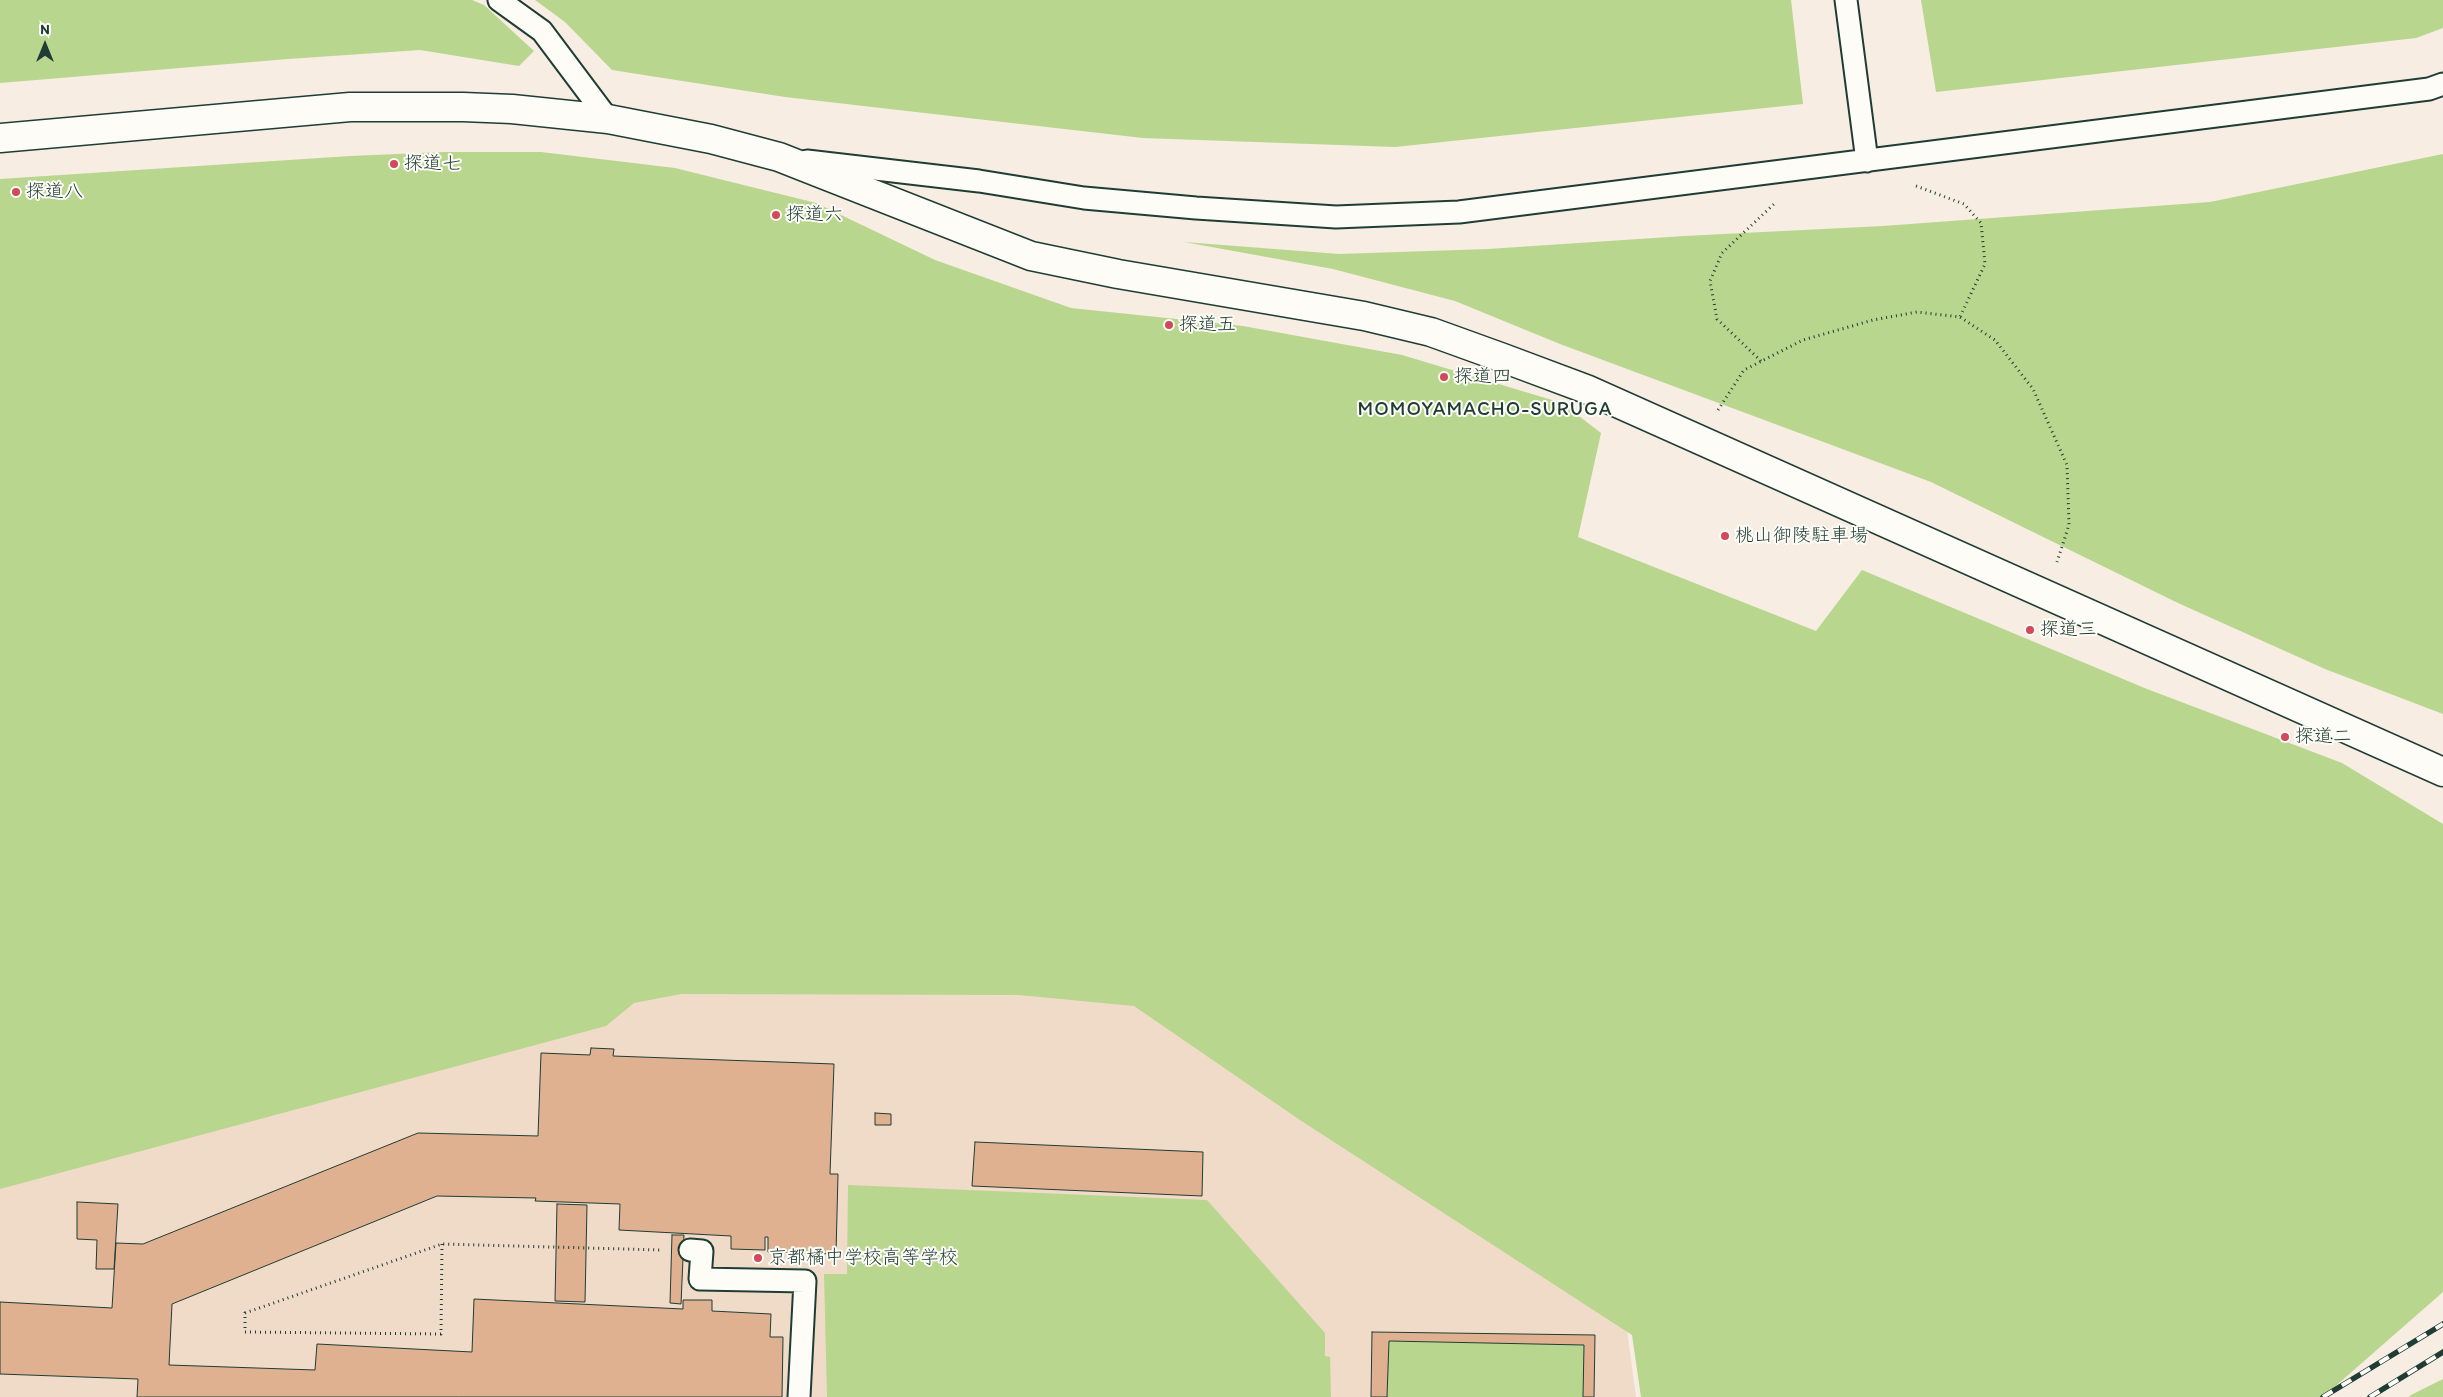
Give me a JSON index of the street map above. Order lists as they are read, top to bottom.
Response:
{
  "districts": ["MOMOYAMACHO-SURUGA"],
  "places": [
    "探道七",
    "探道八",
    "探道六",
    "探道五",
    "探道四",
    "桃山御陵駐車場",
    "探道三",
    "探道二",
    "京都橘中学校高等学校"
  ],
  "north": "top"
}
